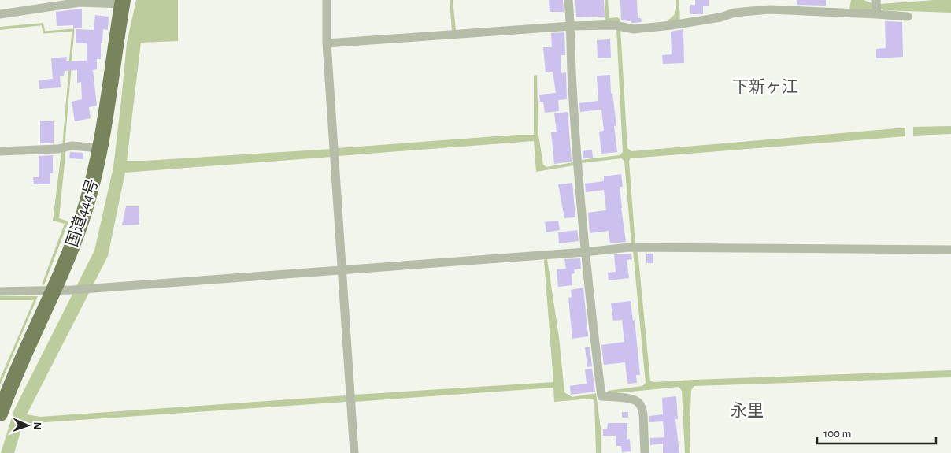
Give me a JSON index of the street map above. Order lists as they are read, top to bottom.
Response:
{
  "streets": {
    "highway": ["国道444号"]
  },
  "districts": ["下新ヶ江", "永里"],
  "scale_bar": "100 m",
  "north": "right"
}
